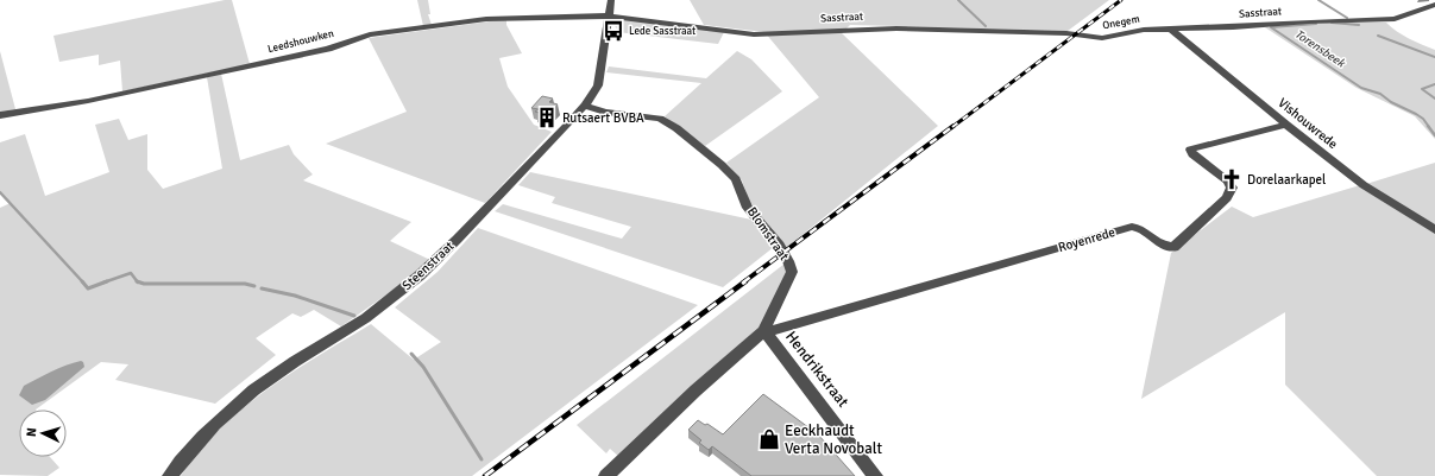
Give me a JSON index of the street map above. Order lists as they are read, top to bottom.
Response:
{
  "streets": {
    "street": [
      "Sasstraat",
      "Onegem",
      "Leedshouwken",
      "Vishouwrede",
      "Blomstraat",
      "Royenrede",
      "Steenstraat",
      "Hendrikstraat"
    ]
  },
  "crossings": [
    ["Sasstraat", "Onegem"],
    ["Sasstraat", "Leedshouwken"],
    ["Sasstraat", "Vishouwrede"],
    ["Sasstraat", "Steenstraat"],
    ["Onegem", "Vishouwrede"],
    ["Leedshouwken", "Steenstraat"],
    ["Vishouwrede", "Royenrede"],
    ["Blomstraat", "Royenrede"],
    ["Blomstraat", "Steenstraat"],
    ["Blomstraat", "Hendrikstraat"],
    ["Royenrede", "Hendrikstraat"]
  ],
  "water": ["Torensbeek"],
  "places": {
    "bus stop": ["Lede Sasstraat"],
    "building": ["Rutsaert BVBA"],
    "church": ["Dorelaarkapel"],
    "shop": ["Eeckhaudt Verta Novobalt"]
  },
  "north": "left"
}
